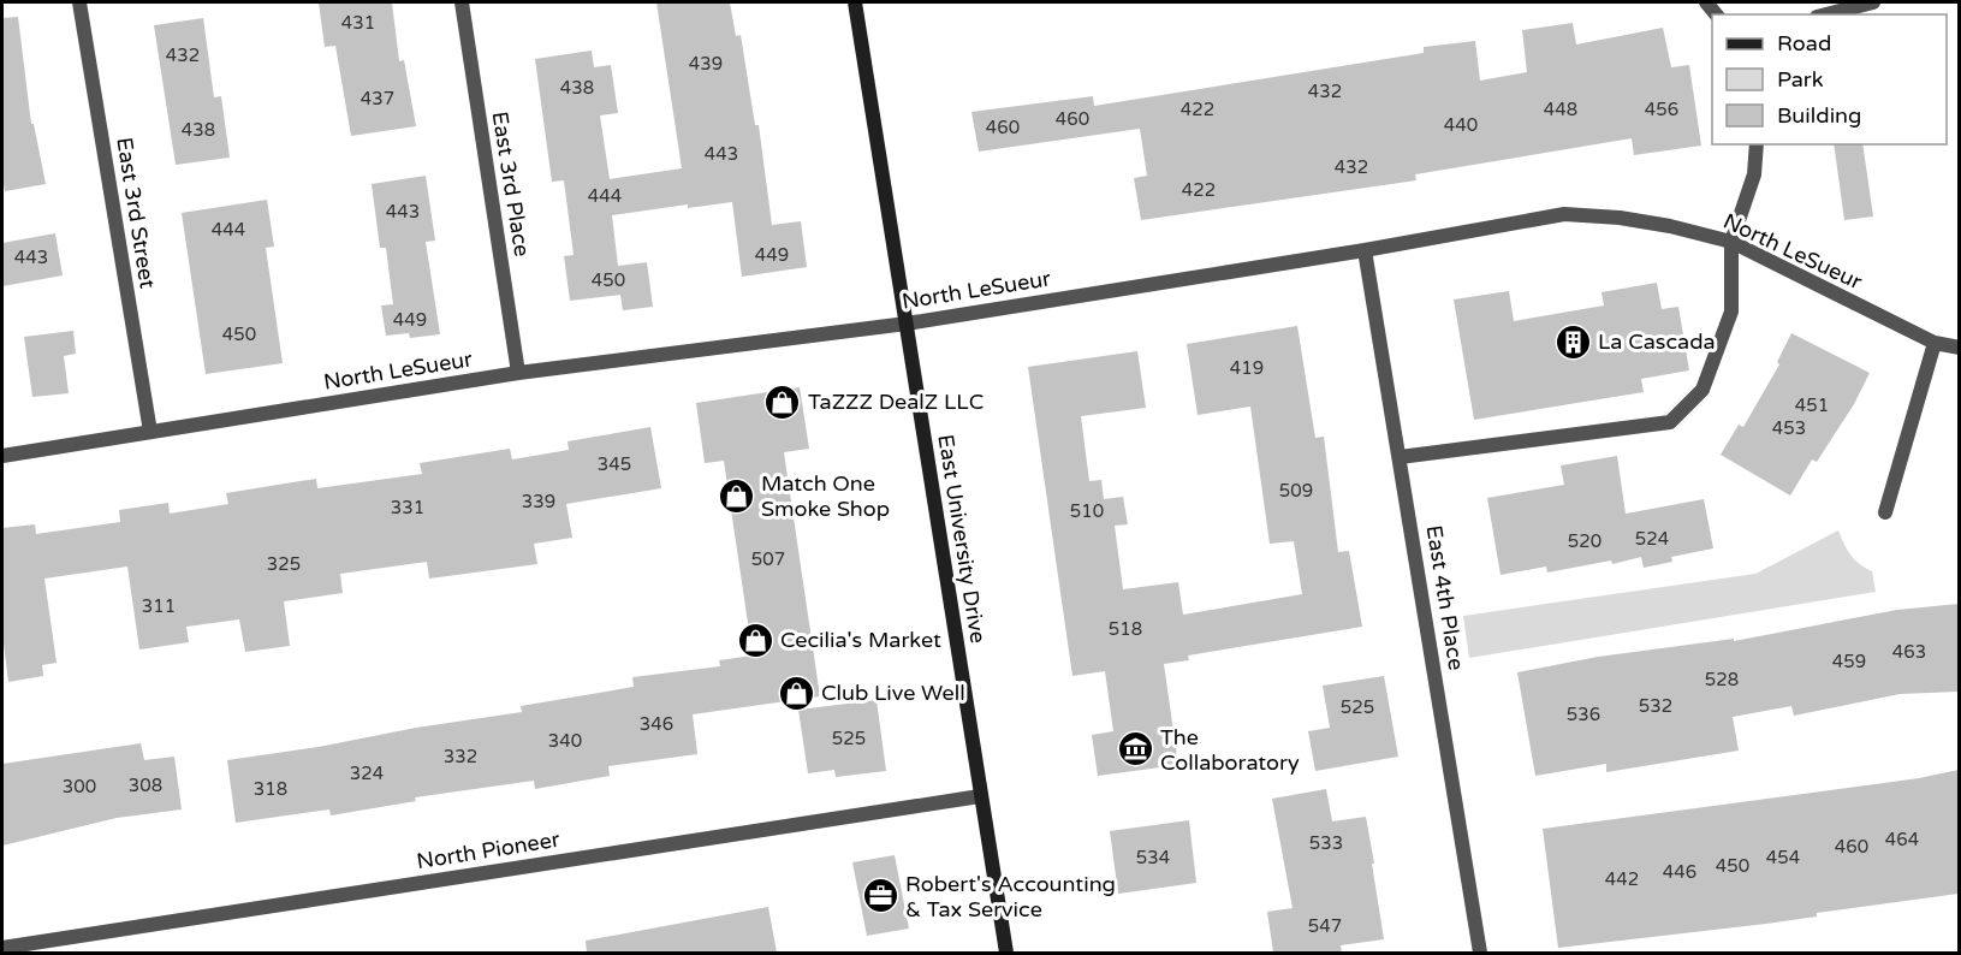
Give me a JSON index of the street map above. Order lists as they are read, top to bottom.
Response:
{
  "streets": {
    "main road": ["East University Drive"],
    "street": [
      "East 3rd Place",
      "East 3rd Street",
      "North LeSueur",
      "East 4th Place",
      "North Pioneer"
    ]
  },
  "crossings": [
    ["East 3rd Place", "North LeSueur"],
    ["East 3rd Street", "North LeSueur"],
    ["North LeSueur", "East University Drive"],
    ["North LeSueur", "East 4th Place"],
    ["East University Drive", "North Pioneer"]
  ],
  "places": {
    "building": ["La Cascada"],
    "shop": [
      "TaZZZ DealZ LLC",
      "Match One Smoke Shop",
      "Cecilia's Market",
      "Club Live Well"
    ],
    "museum": ["The Collaboratory"],
    "office": ["Robert's Accounting & Tax Service"]
  },
  "house_numbers": [
    "431",
    "432",
    "439",
    "438",
    "432",
    "437",
    "422",
    "448",
    "456",
    "460",
    "440",
    "460",
    "438",
    "443",
    "432",
    "422",
    "444",
    "443",
    "444",
    "449",
    "443",
    "450",
    "449",
    "450",
    "419",
    "451",
    "453",
    "345",
    "509",
    "339",
    "331",
    "510",
    "524",
    "520",
    "507",
    "325",
    "311",
    "518",
    "463",
    "459",
    "528",
    "532",
    "525",
    "536",
    "346",
    "525",
    "340",
    "332",
    "324",
    "308",
    "300",
    "318",
    "464",
    "533",
    "460",
    "534",
    "454",
    "450",
    "446",
    "442",
    "547"
  ],
  "legend": ["Road", "Park", "Building"]
}
